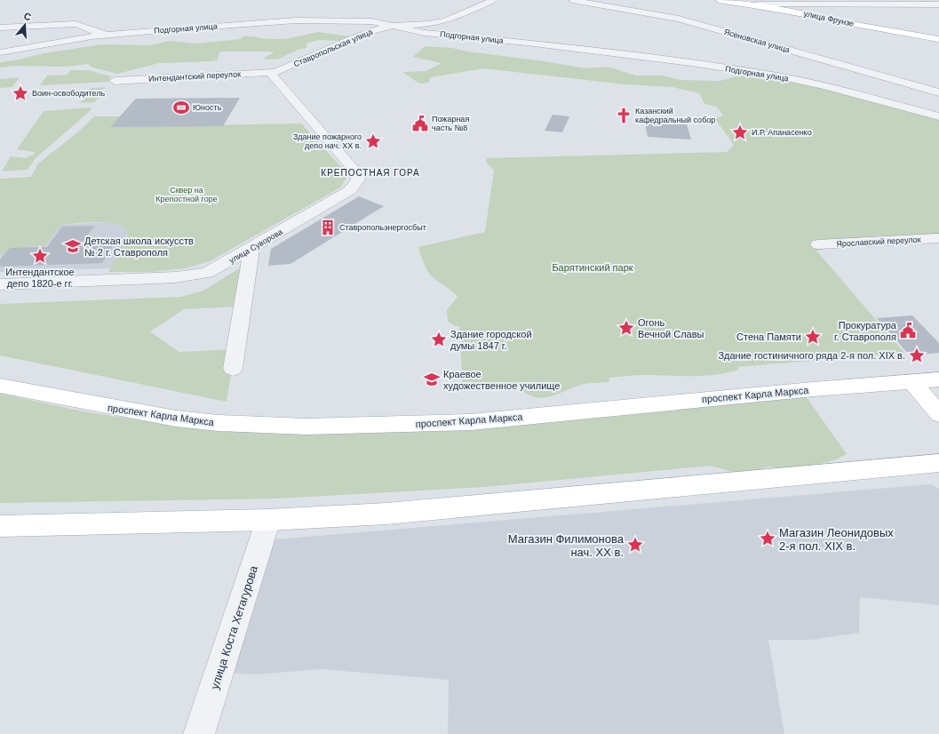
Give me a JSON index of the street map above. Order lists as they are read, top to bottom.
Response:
{
  "streets": {
    "main road": ["улица Фрунзе", "проспект Карла Маркса"],
    "street": [
      "Подгорная улица",
      "Ясеновская улица",
      "Ставропольская улица",
      "Интендантский переулок",
      "Ярославский переулок",
      "улица Суворова",
      "улица Коста Хетагурова"
    ]
  },
  "crossings": [
    ["Подгорная улица", "Ставропольская улица"],
    ["Ставропольская улица", "Интендантский переулок"],
    ["Ставропольская улица", "улица Суворова"],
    ["Интендантский переулок", "улица Суворова"]
  ],
  "districts": ["КРЕПОСТНАЯ ГОРА"],
  "parks": ["Сквер на Крепостной горе", "Барятинский парк"],
  "places": {
    "place": [
      "Воин-освободитель",
      "И.Р. Апанасенко",
      "Здание пожарного депо нач. ХХ в.",
      "Интендантское депо 1820-е гг.",
      "Огонь Вечной Славы",
      "Стена Памяти",
      "Здание городской думы 1847 г.",
      "Здание гостиничного ряда 2-я пол. XIX в.",
      "Магазин Леонидовых 2-я пол. XIX в.",
      "Магазин Филимонова нач. ХХ в."
    ],
    "sports": ["Юность"],
    "church": ["Казанский кафедральный собор"],
    "public building": ["Пожарная часть №8", "Прокуратура г. Ставрополя"],
    "building": ["Ставропольэнергосбыт"],
    "school or university": ["Детская школа искусств № 2 г. Ставрополя", "Краевое художественное училище"]
  },
  "north": "top"
}
